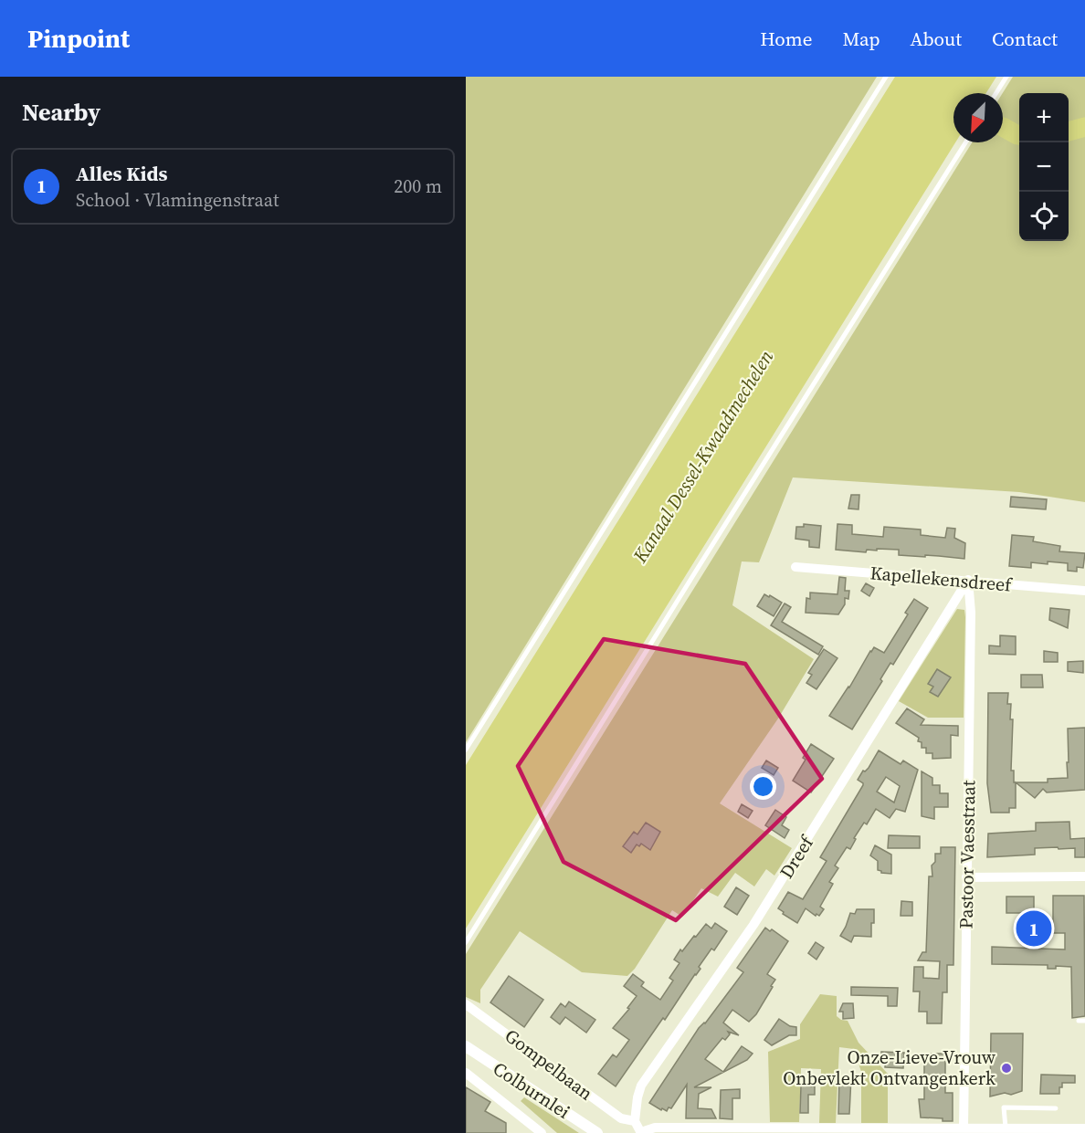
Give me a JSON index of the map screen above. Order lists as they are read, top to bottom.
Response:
{
  "streets": {
    "street": [
      "Kapellekensdreef",
      "Pastoor Vaesstraat",
      "Dreef",
      "Gompelbaan",
      "Colburnlei"
    ]
  },
  "crossings": [
    ["Kapellekensdreef", "Pastoor Vaesstraat"],
    ["Kapellekensdreef", "Dreef"],
    ["Pastoor Vaesstraat", "Dreef"],
    ["Dreef", "Gompelbaan"]
  ],
  "water": ["Kanaal Dessel-Kwaadmechelen"],
  "places": ["Onze-Lieve-Vrouw Onbevlekt Ontvangenkerk"],
  "north": "bottom left",
  "page": {
    "header": "Pinpoint",
    "nav": [
      "Home",
      "Map",
      "About",
      "Contact"
    ],
    "heading": "Nearby",
    "map_buttons": ["+", "−"],
    "list": [
      {
        "mark": "1",
        "name": "Alles Kids",
        "note": "School · Vlamingenstraat",
        "value": "200 m"
      }
    ],
    "pins": "1"
  }
}
